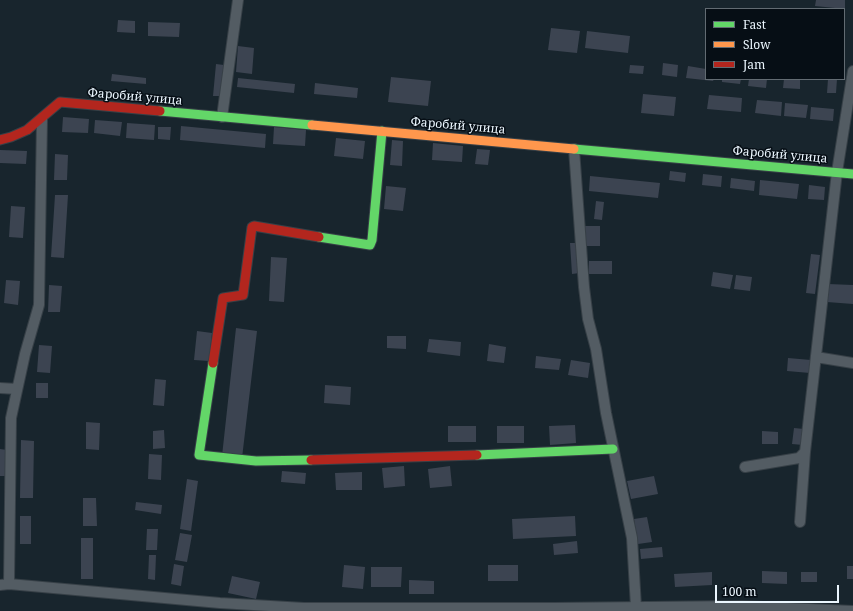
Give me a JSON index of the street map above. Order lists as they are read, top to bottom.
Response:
{
  "streets": {
    "street": ["Фаробий улица"]
  },
  "legend": ["Fast", "Slow", "Jam"],
  "scale_bar": "100 m"
}
